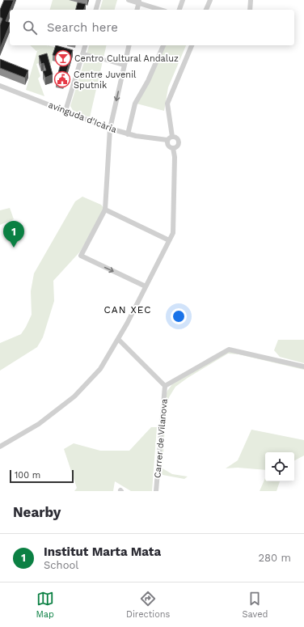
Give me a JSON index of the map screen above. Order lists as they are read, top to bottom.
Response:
{
  "streets": {
    "street": ["avinguda d'Icària", "Carrer de Vilanova"]
  },
  "districts": ["CAN XEC"],
  "places": {
    "bar": ["Centro Cultural Andaluz"],
    "public building": ["Centre Juvenil Sputnik"]
  },
  "scale_bar": "100 m",
  "page": {
    "search": "Search here",
    "pins": "1",
    "scale": "100 m",
    "heading": "Nearby",
    "list": [
      {
        "mark": "1",
        "name": "Institut Marta Mata",
        "note": "School",
        "value": "280 m"
      }
    ],
    "nav": ["Map", "Directions", "Saved"]
  }
}
